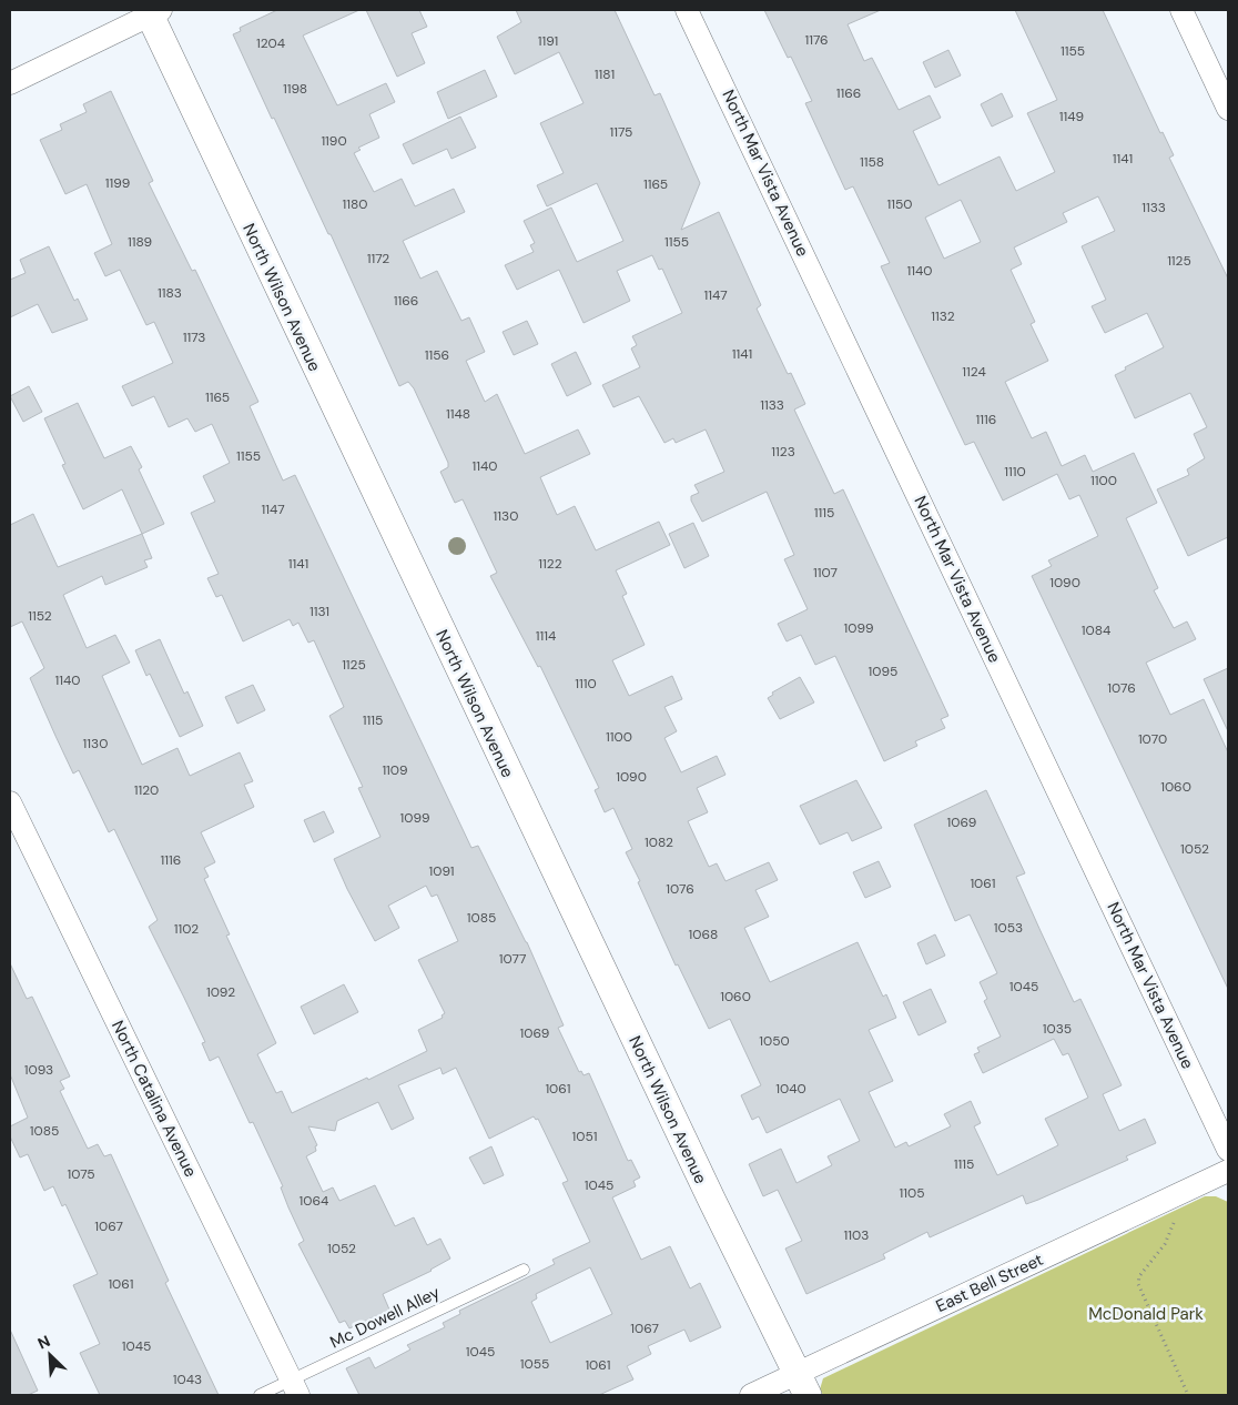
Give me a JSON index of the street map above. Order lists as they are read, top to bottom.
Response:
{
  "streets": {
    "street": [
      "North Mar Vista Avenue",
      "North Wilson Avenue",
      "North Catalina Avenue",
      "East Bell Street"
    ],
    "lane": ["Mc Dowell Alley"]
  },
  "crossings": [
    ["North Wilson Avenue", "East Bell Street"],
    ["North Catalina Avenue", "Mc Dowell Alley"]
  ],
  "parks": ["McDonald Park"],
  "house_numbers": [
    "1176",
    "1191",
    "1204",
    "1155",
    "1181",
    "1198",
    "1166",
    "1149",
    "1175",
    "1190",
    "1141",
    "1158",
    "1199",
    "1165",
    "1180",
    "1150",
    "1133",
    "1189",
    "1155",
    "1172",
    "1125",
    "1140",
    "1183",
    "1147",
    "1166",
    "1132",
    "1173",
    "1141",
    "1156",
    "1124",
    "1165",
    "1133",
    "1148",
    "1116",
    "1123",
    "1155",
    "1140",
    "1110",
    "1100",
    "1147",
    "1115",
    "1130",
    "1141",
    "1122",
    "1107",
    "1090",
    "1131",
    "1152",
    "1099",
    "1084",
    "1114",
    "1125",
    "1095",
    "1140",
    "1110",
    "1076",
    "1115",
    "1100",
    "1070",
    "1130",
    "1109",
    "1090",
    "1060",
    "1120",
    "1099",
    "1069",
    "1082",
    "1052",
    "1116",
    "1091",
    "1061",
    "1076",
    "1085",
    "1053",
    "1102",
    "1068",
    "1077",
    "1045",
    "1092",
    "1060",
    "1035",
    "1069",
    "1050",
    "1093",
    "1061",
    "1040",
    "1085",
    "1051",
    "1115",
    "1075",
    "1045",
    "1105",
    "1064",
    "1067",
    "1103",
    "1052",
    "1061",
    "1067",
    "1045",
    "1045",
    "1055",
    "1061",
    "1043"
  ],
  "north": "top left"
}
